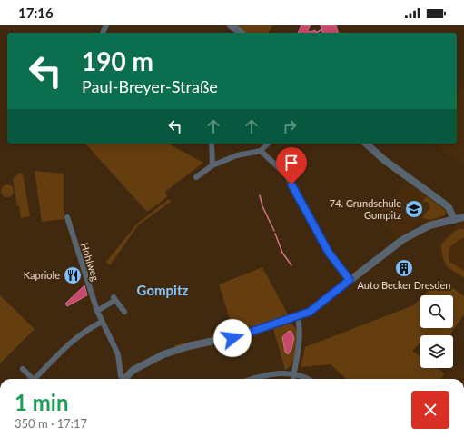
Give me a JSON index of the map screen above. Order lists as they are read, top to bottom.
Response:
{
  "streets": {
    "street": ["Hohlweg"]
  },
  "districts": ["Gompitz"],
  "places": {
    "school or university": ["74. Grundschule Gompitz"],
    "building": ["Auto Becker Dresden"],
    "restaurant": ["Kapriole"]
  },
  "page": {
    "status": "17:16",
    "turn": ["190 m", "Paul-Breyer-Straße"],
    "heading": ["1 min", "350 m · 17:17"]
  }
}
